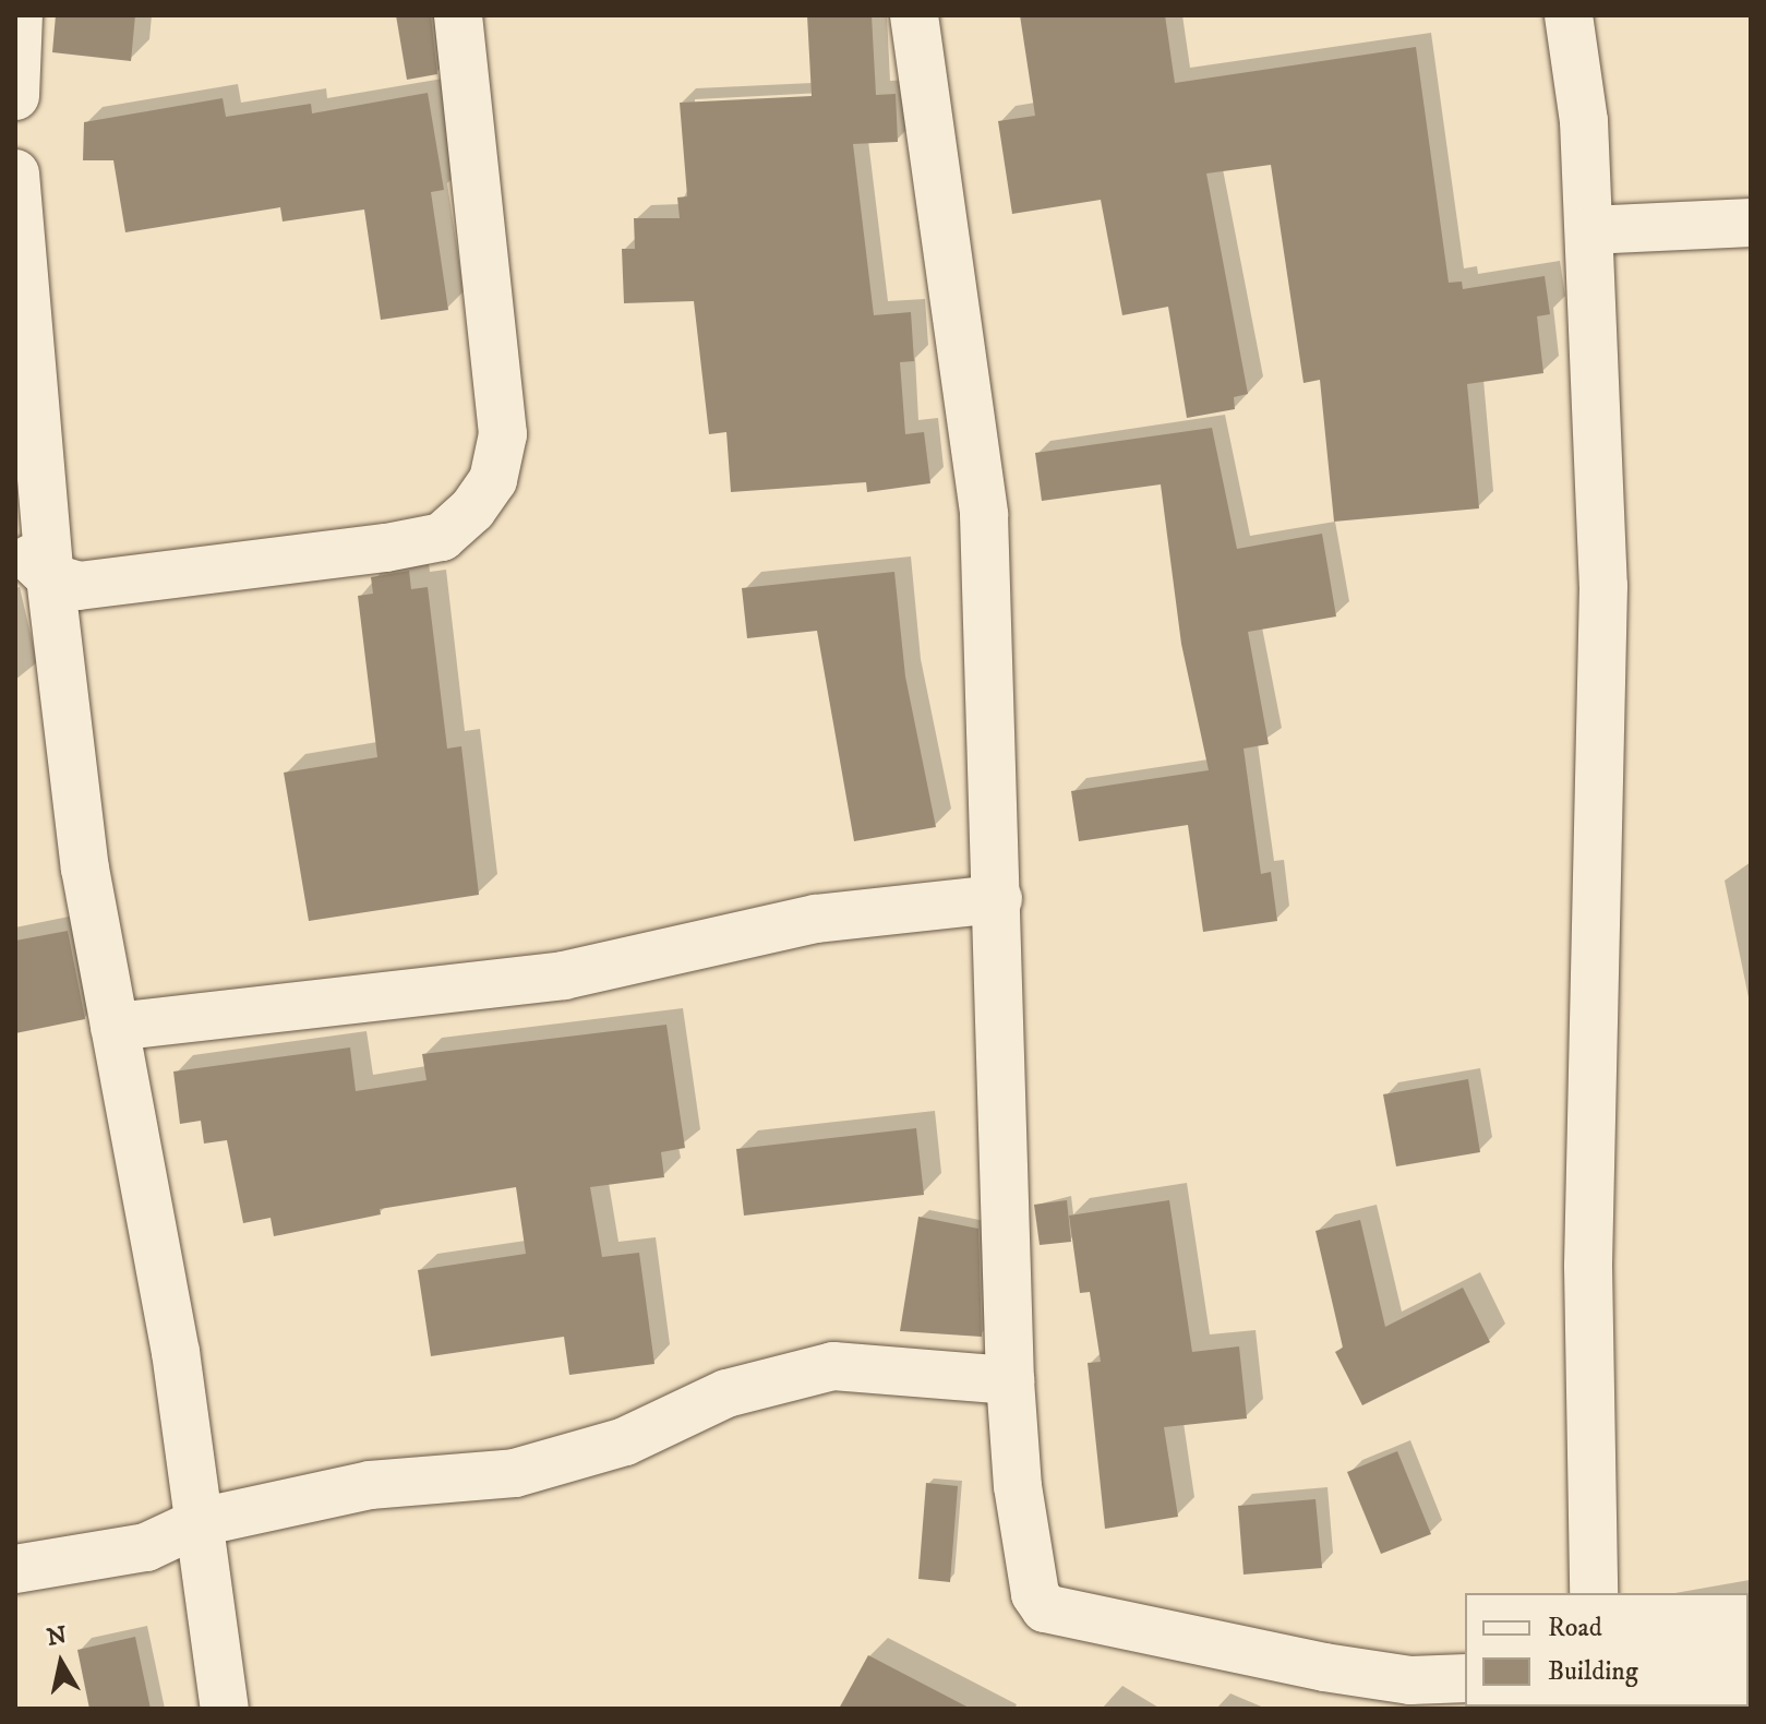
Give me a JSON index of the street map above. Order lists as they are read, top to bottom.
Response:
{
  "legend": ["Road", "Building"],
  "north": "top"
}
